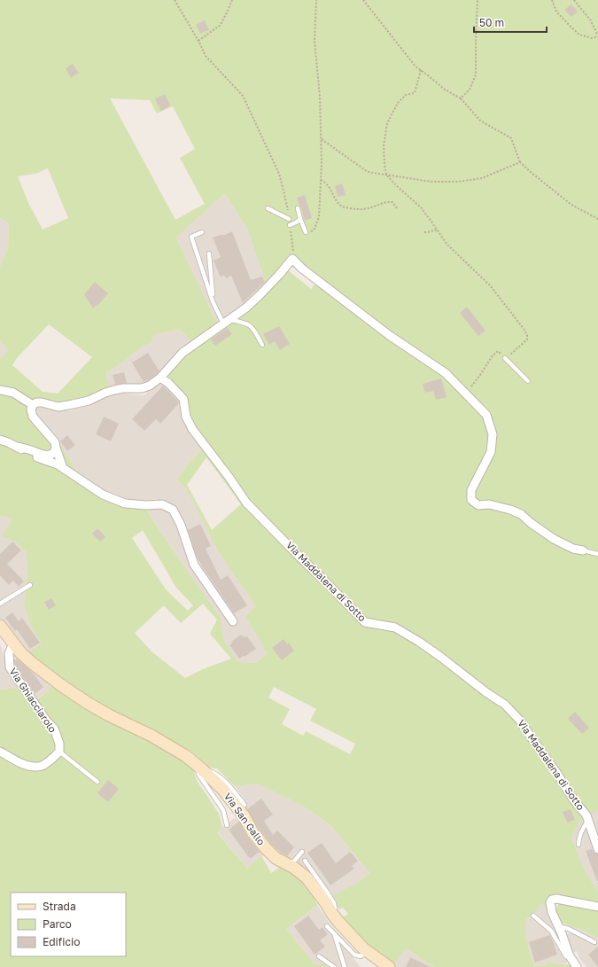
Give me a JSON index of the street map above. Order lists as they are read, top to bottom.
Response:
{
  "streets": {
    "street": ["Via Maddalena di Sotto", "Via Ghiacciarolo", "Via San Gallo"]
  },
  "crossings": [
    ["Via Ghiacciarolo", "Via San Gallo"]
  ],
  "legend": ["Strada", "Parco", "Edificio"],
  "scale_bar": "50 m"
}
